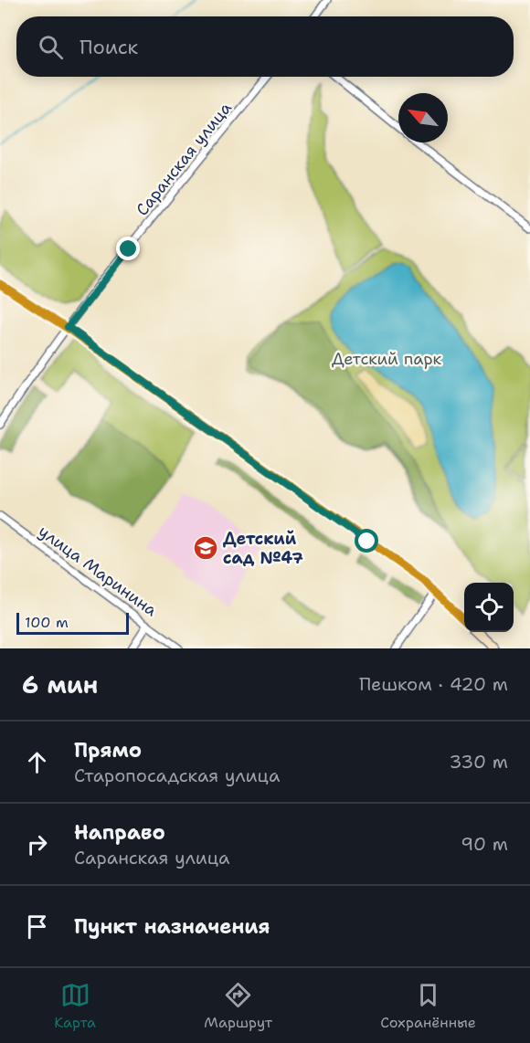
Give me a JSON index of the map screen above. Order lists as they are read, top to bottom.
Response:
{
  "streets": {
    "street": ["Саранская улица", "улица Маринина"]
  },
  "parks": ["Детский парк"],
  "places": {
    "school or university": ["Детский сад №47"]
  },
  "scale_bar": "100 m",
  "north": "top left",
  "page": {
    "search": "Поиск",
    "scale": "100 m",
    "heading": ["6 мин", "Пешком · 420 m"],
    "list": [
      ["Прямо", "Старопосадская улица", "330 m"],
      ["Направо", "Саранская улица", "90 m"],
      "Пункт назначения"
    ],
    "nav": ["Карта", "Маршрут", "Сохранённые"]
  }
}
